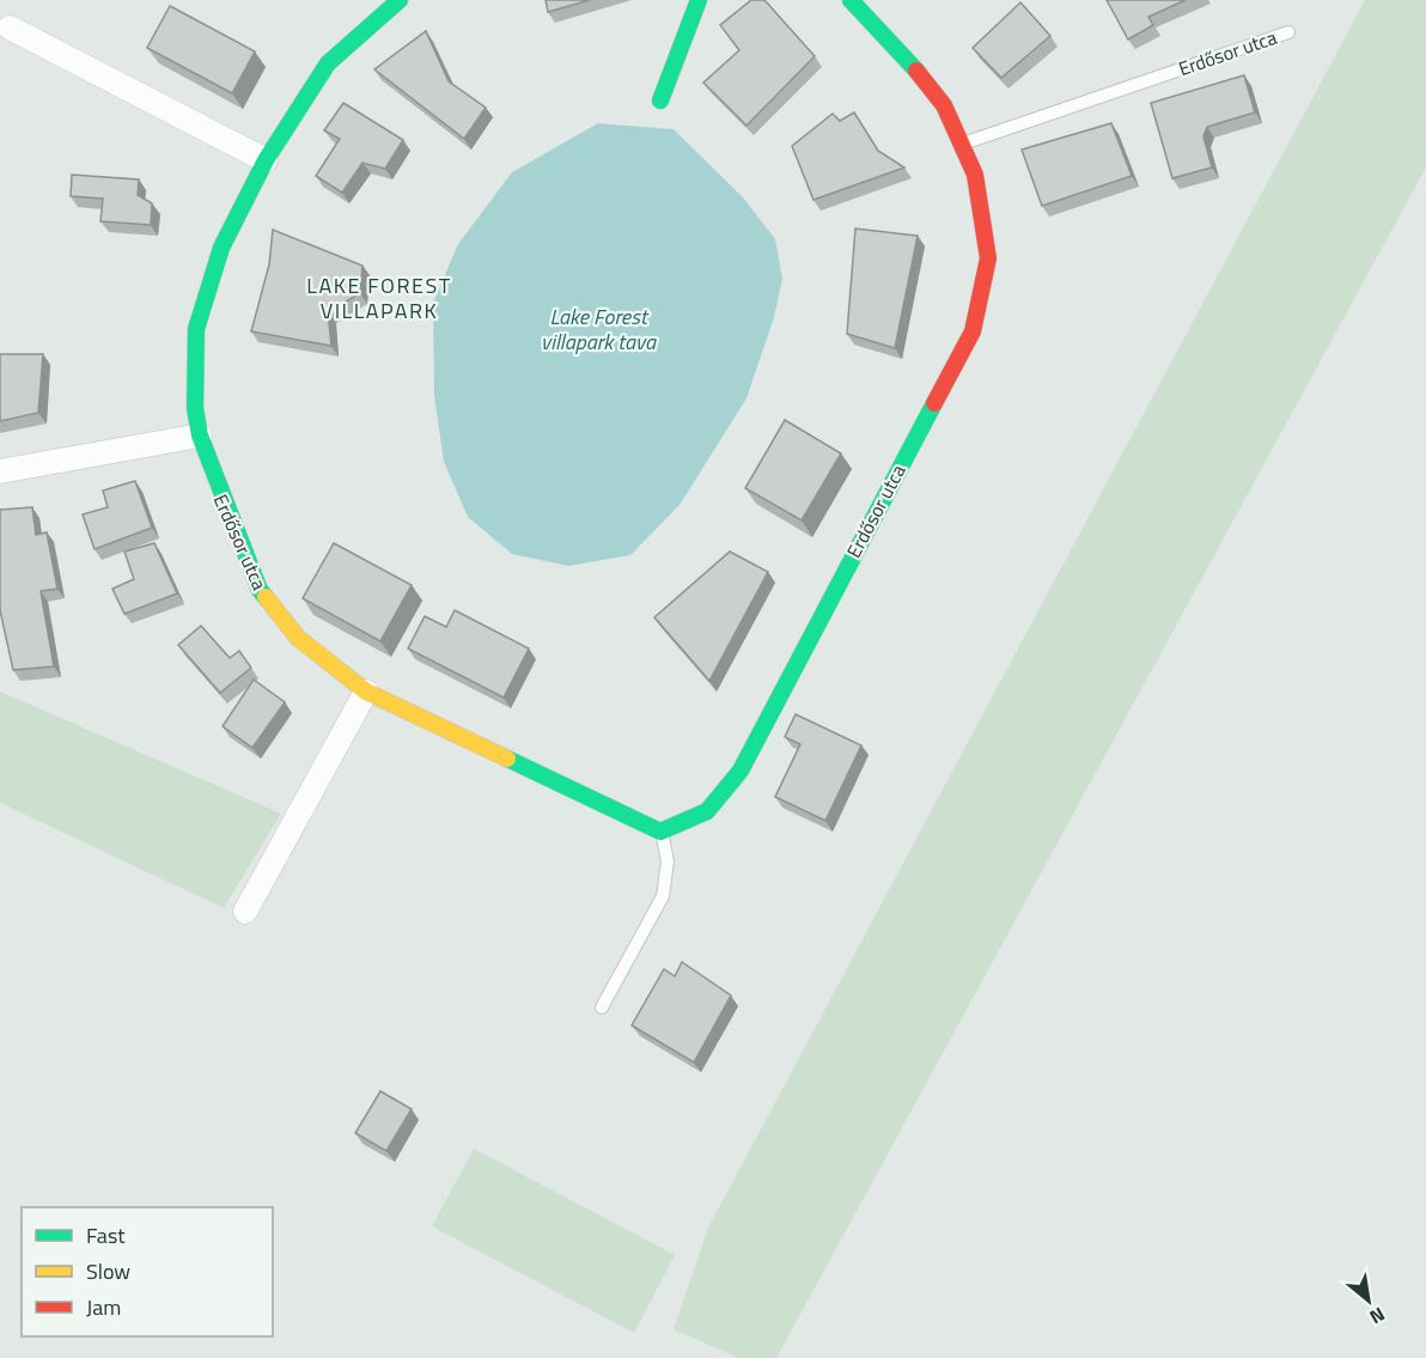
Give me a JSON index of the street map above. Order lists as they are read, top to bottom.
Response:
{
  "streets": {
    "street": ["Erdősor utca"]
  },
  "districts": ["LAKE FOREST VILLAPARK"],
  "water": ["Lake Forest villapark tava"],
  "legend": ["Fast", "Slow", "Jam"],
  "north": "bottom right"
}
